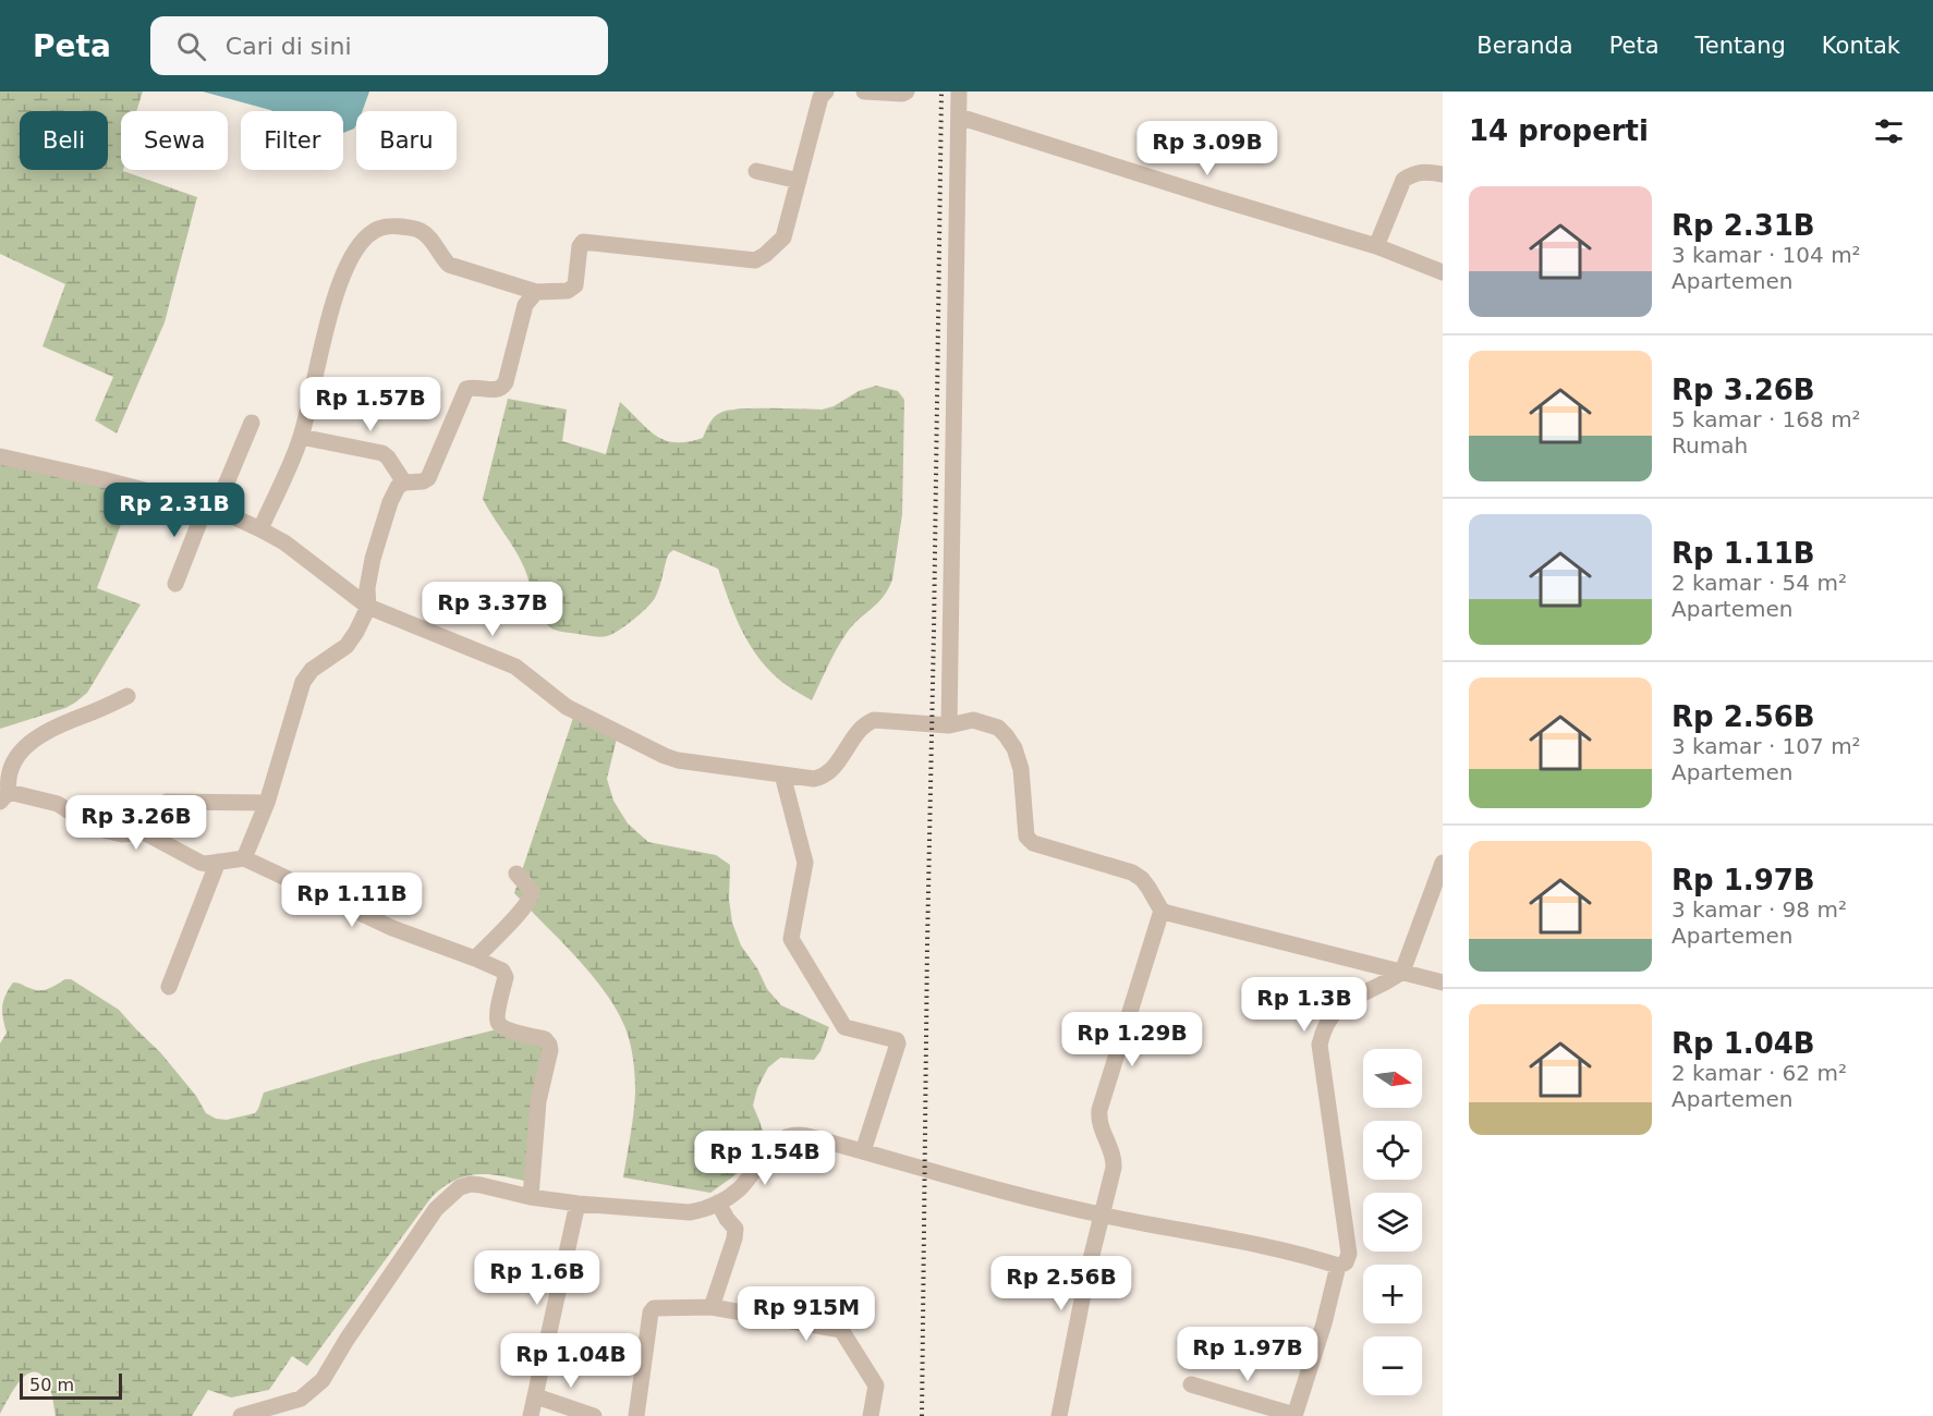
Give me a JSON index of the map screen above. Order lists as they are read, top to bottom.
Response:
{
  "scale_bar": "50 m",
  "north": "right",
  "page": {
    "header": "Peta",
    "search": "Cari di sini",
    "nav": [
      "Beranda",
      "Peta",
      "Tentang",
      "Kontak"
    ],
    "heading": "14 properti",
    "chip": [
      "Beli",
      "Sewa",
      "Filter",
      "Baru"
    ],
    "price": [
      "Rp 3.09B",
      "Rp 1.57B",
      "Rp 2.31B",
      "Rp 3.37B",
      "Rp 3.26B",
      "Rp 1.11B",
      "Rp 1.3B",
      "Rp 1.29B",
      "Rp 1.54B",
      "Rp 1.6B",
      "Rp 2.56B",
      "Rp 915M",
      "Rp 1.97B",
      "Rp 1.04B"
    ],
    "list": [
      {
        "name": "Rp 2.31B",
        "note": "3 kamar · 104 m² · Apartemen"
      },
      {
        "name": "Rp 3.26B",
        "note": "5 kamar · 168 m² · Rumah"
      },
      {
        "name": "Rp 1.11B",
        "note": "2 kamar · 54 m² · Apartemen"
      },
      {
        "name": "Rp 2.56B",
        "note": "3 kamar · 107 m² · Apartemen"
      },
      {
        "name": "Rp 1.97B",
        "note": "3 kamar · 98 m² · Apartemen"
      },
      {
        "name": "Rp 1.04B",
        "note": "2 kamar · 62 m² · Apartemen"
      }
    ],
    "map_buttons": ["+", "−"],
    "scale": "50 m"
  }
}
